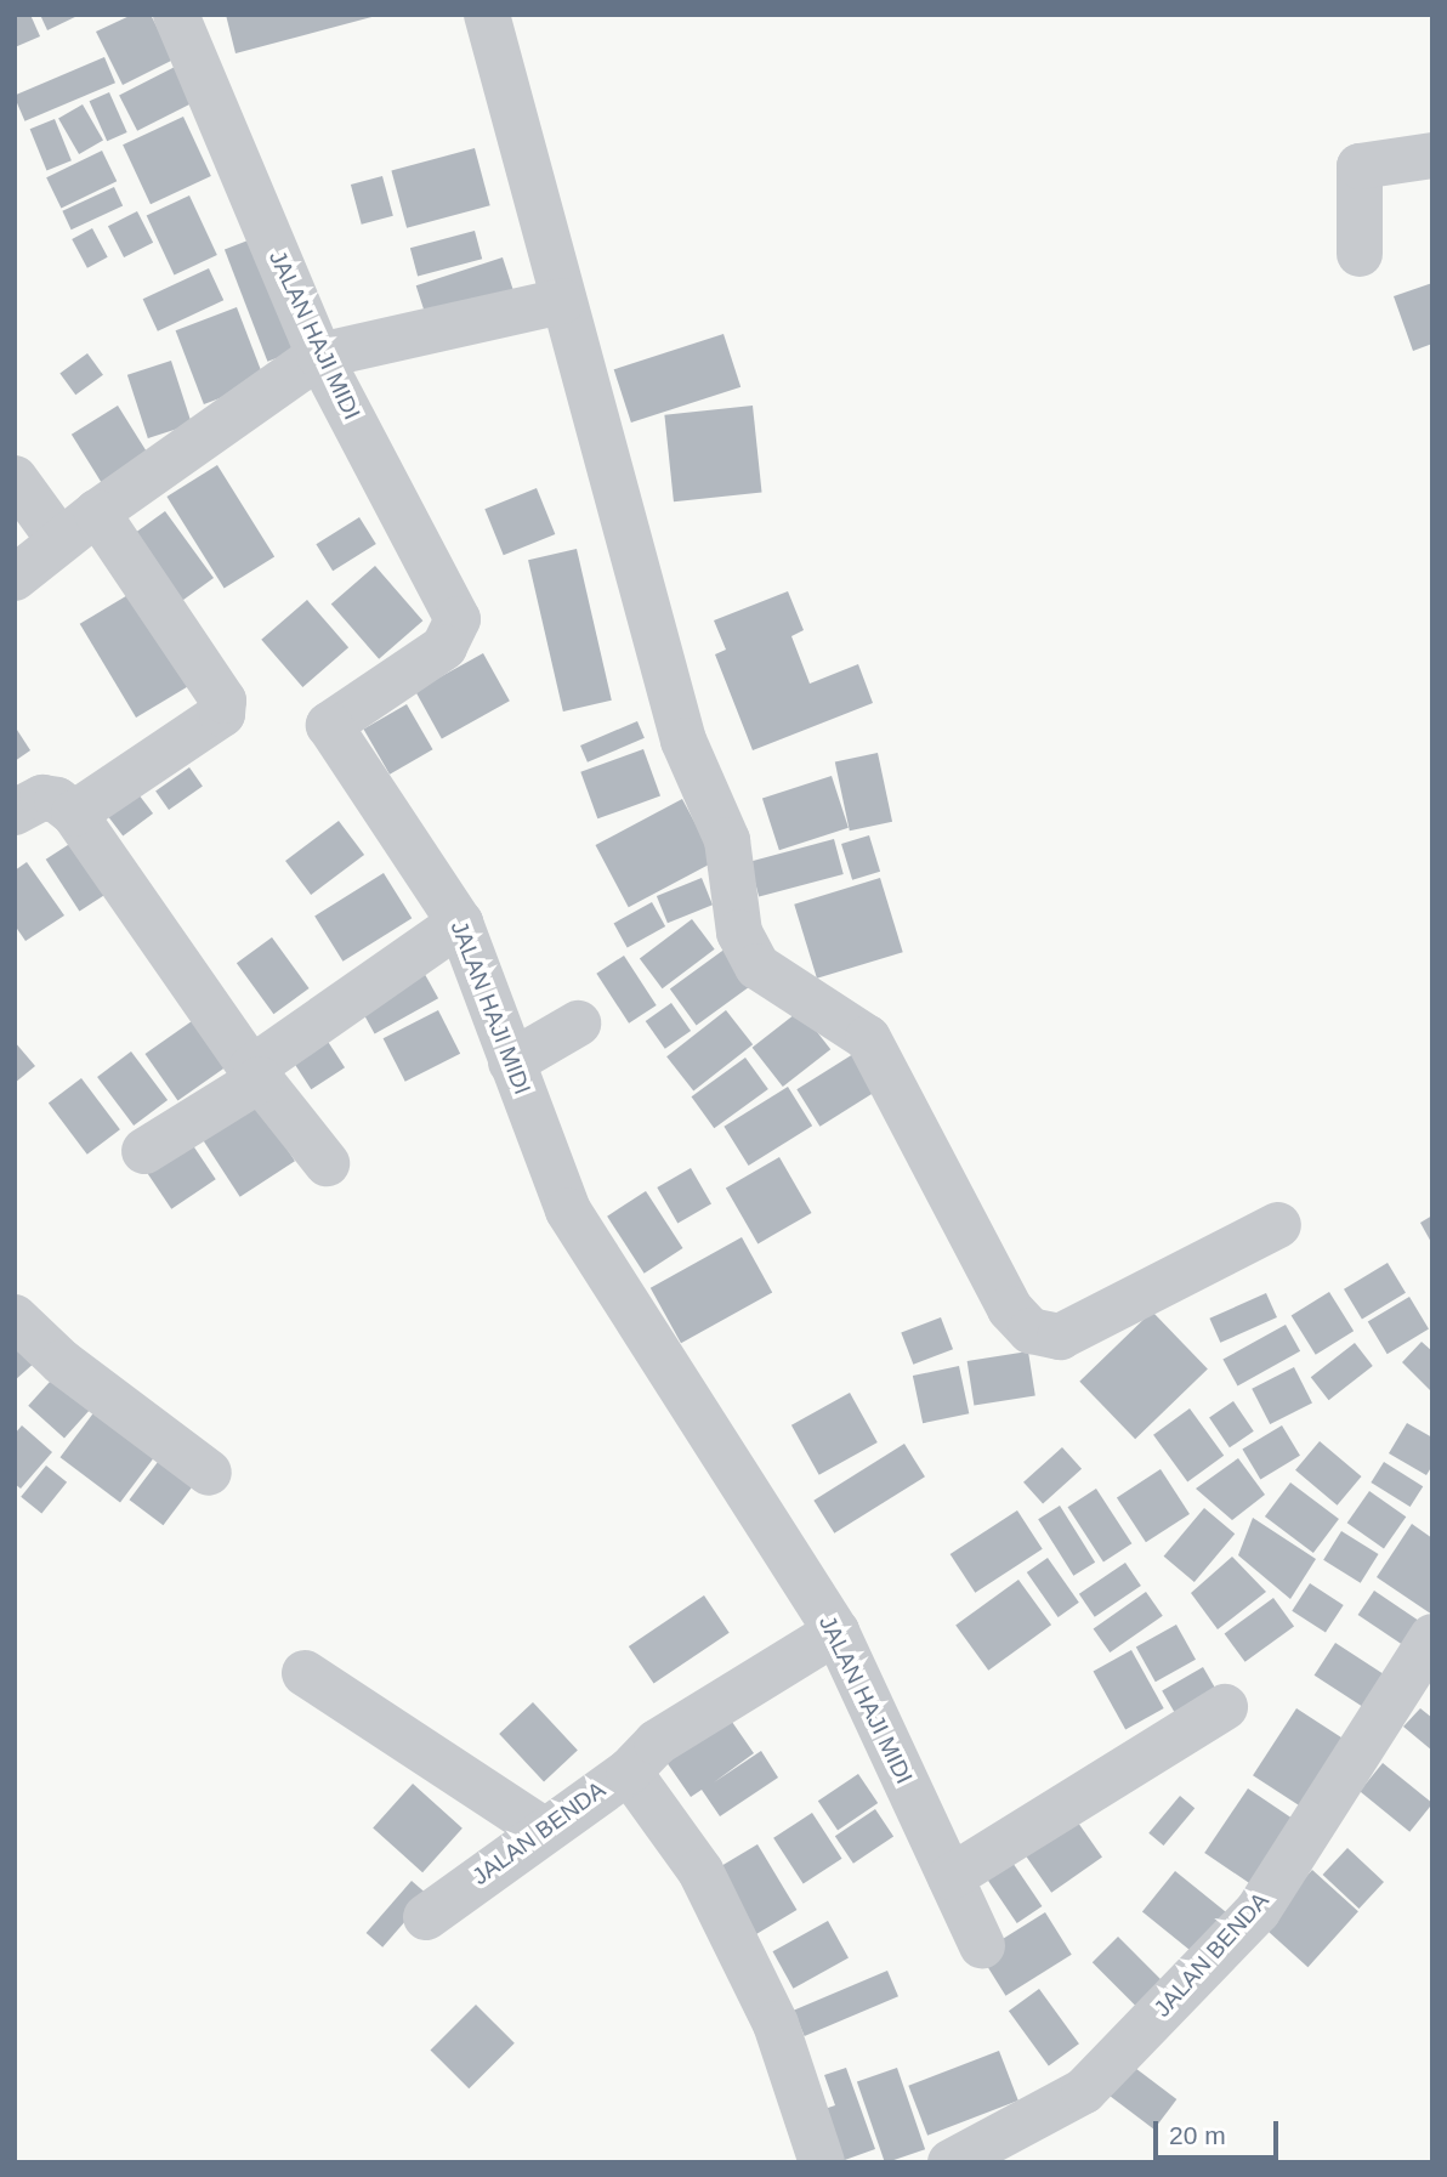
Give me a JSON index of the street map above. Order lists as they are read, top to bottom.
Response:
{
  "streets": {
    "street": ["JALAN HAJI MIDI", "JALAN BENDA"]
  },
  "scale_bar": "20 m"
}
